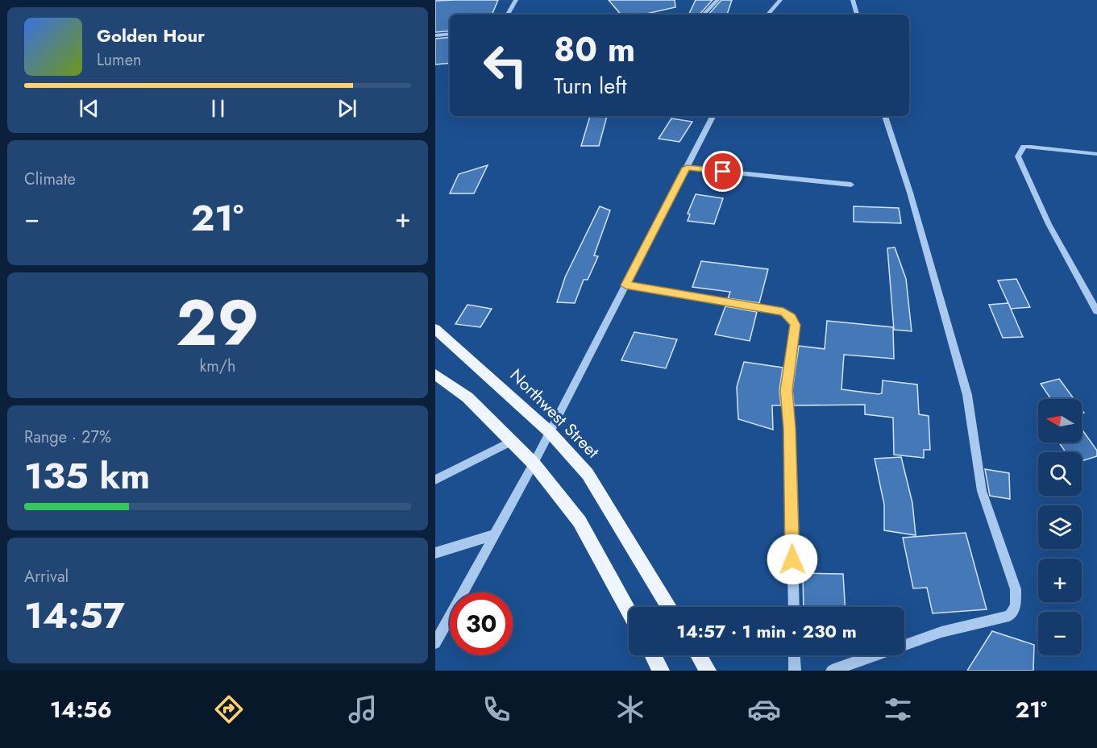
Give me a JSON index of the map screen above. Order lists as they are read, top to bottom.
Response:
{
  "streets": {
    "main road": ["Northwest Street"]
  },
  "north": "left",
  "page": {
    "turn": ["80 m", "Turn left"],
    "song": ["Golden Hour", "Lumen"],
    "tile": [
      "Climate",
      ["29", "km/h"],
      ["Range · 27%", "135 km"],
      ["Arrival", "14:57"]
    ],
    "heat": ["−", "21°", "+"],
    "map_buttons": ["+", "−"],
    "limit": "30",
    "trip": "14:57 · 1 min · 230 m",
    "tabs": ["14:56", "21°"]
  }
}
